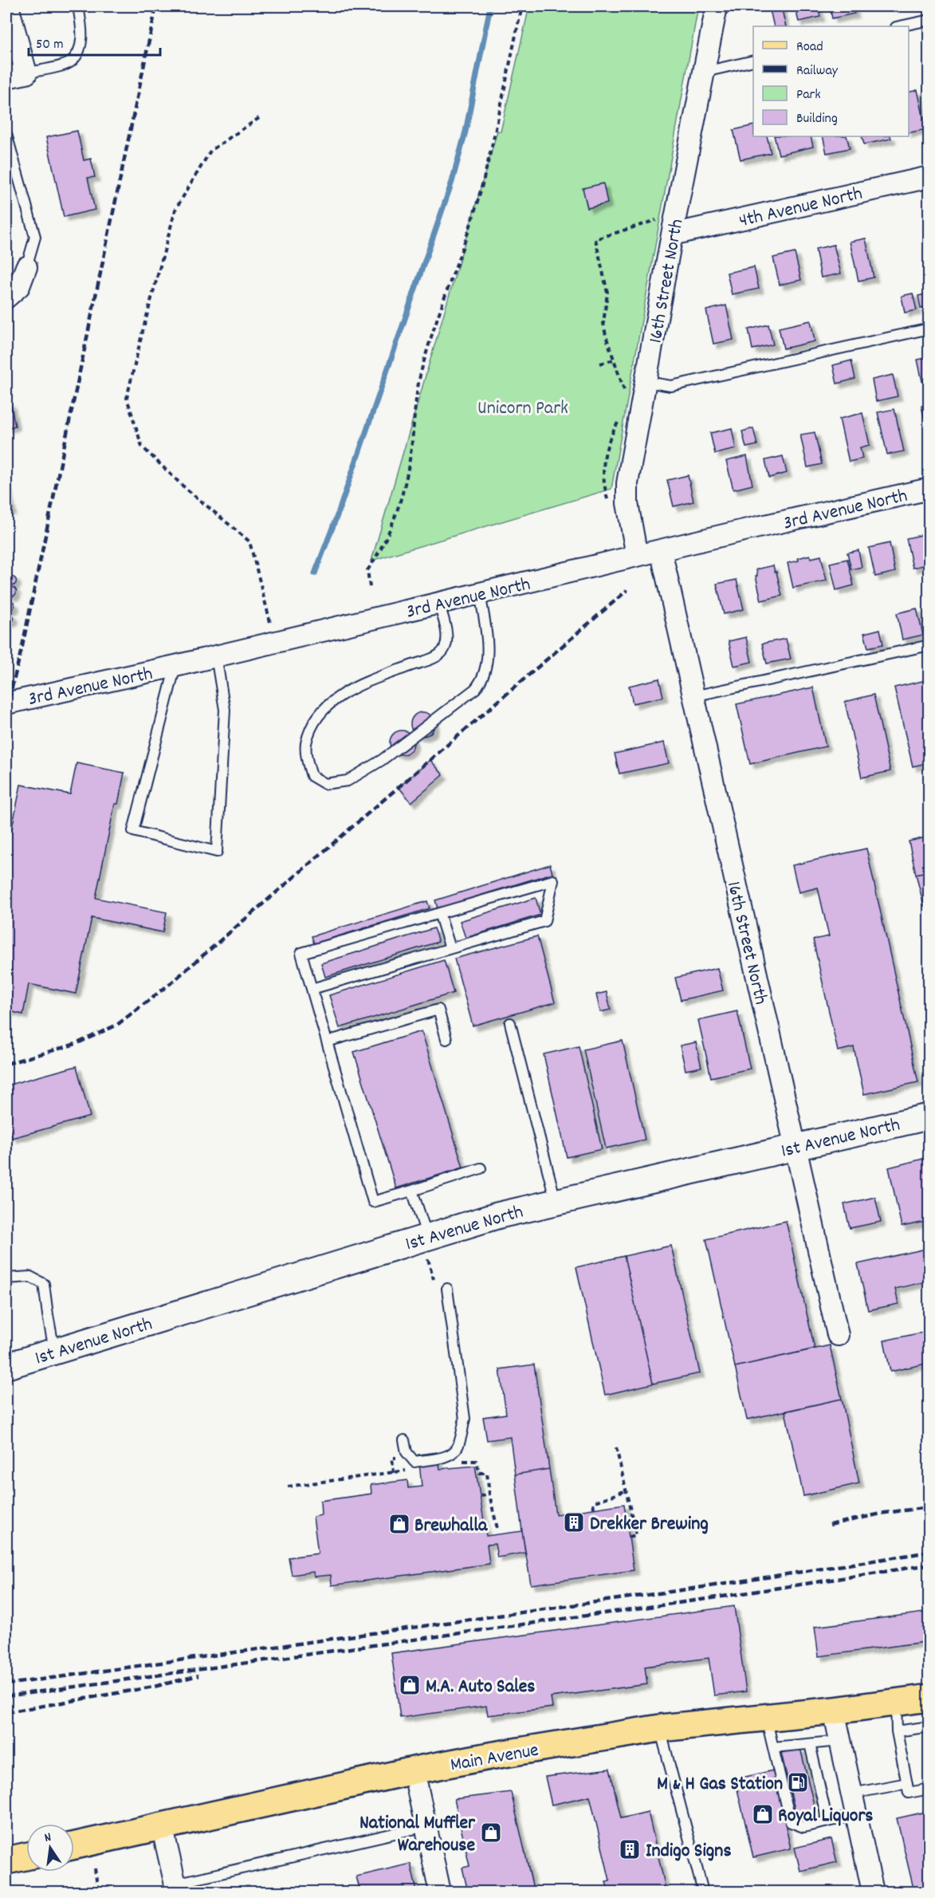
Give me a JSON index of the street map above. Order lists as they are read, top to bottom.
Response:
{
  "streets": {
    "main road": ["Main Avenue"],
    "street": [
      "4th Avenue North",
      "16th Street North",
      "3rd Avenue North",
      "1st Avenue North"
    ]
  },
  "crossings": [
    ["4th Avenue North", "16th Street North"],
    ["16th Street North", "3rd Avenue North"],
    ["16th Street North", "1st Avenue North"]
  ],
  "parks": ["Unicorn Park"],
  "places": {
    "building": ["Drekker Brewing", "Indigo Signs"],
    "shop": [
      "Brewhalla",
      "M.A. Auto Sales",
      "Royal Liquors",
      "National Muffler Warehouse"
    ],
    "fuel station": ["M & H Gas Station"]
  },
  "legend": [
    "Road",
    "Railway",
    "Park",
    "Building"
  ],
  "scale_bar": "50 m",
  "north": "top"
}
